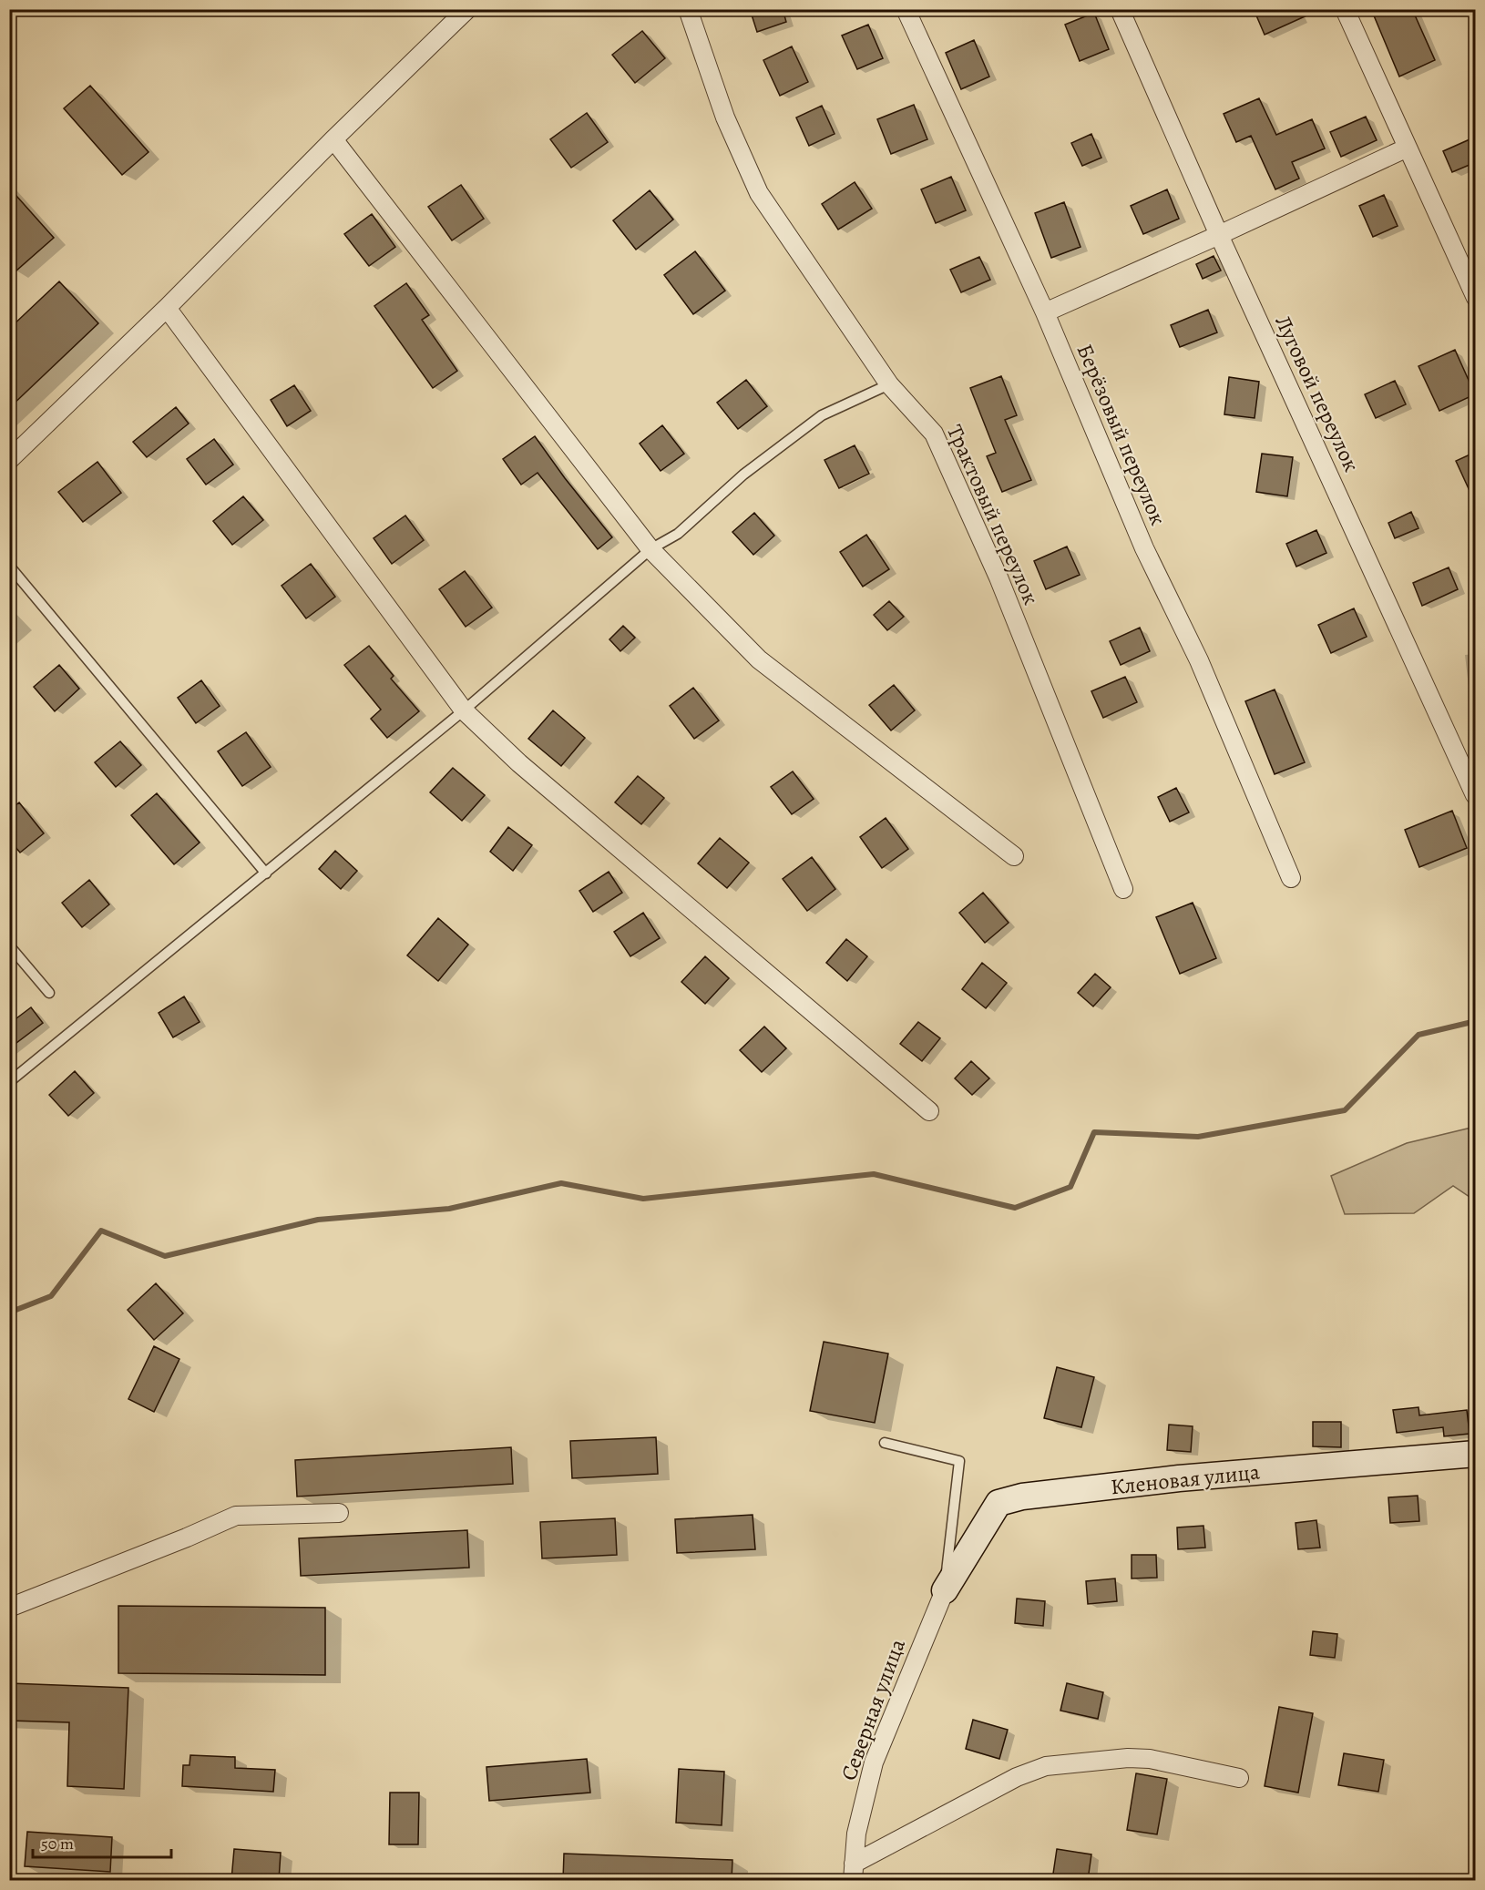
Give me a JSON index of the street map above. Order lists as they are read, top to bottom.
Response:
{
  "streets": {
    "street": [
      "Луговой переулок",
      "Берёзовый переулок",
      "Трактовый переулок",
      "Кленовая улица",
      "Северная улица"
    ]
  },
  "crossings": [
    ["Кленовая улица", "Северная улица"]
  ],
  "scale_bar": "50 m"
}
